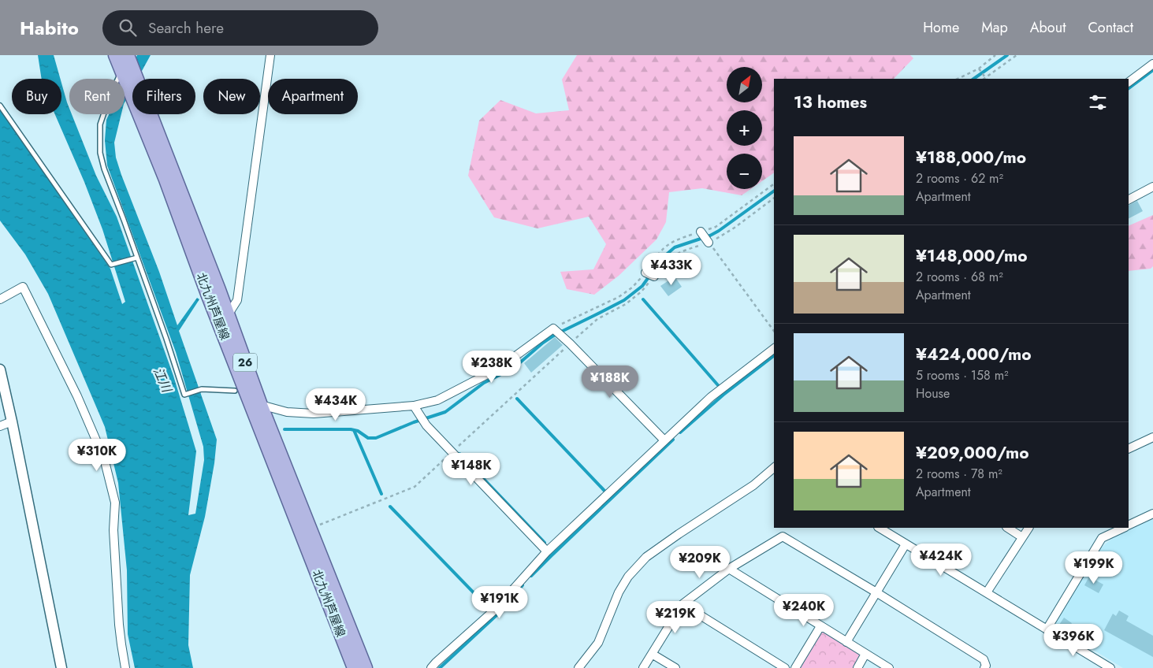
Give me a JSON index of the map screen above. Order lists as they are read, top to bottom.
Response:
{
  "streets": {
    "main road": ["北九州芦屋線", "26"]
  },
  "water": ["江川"],
  "north": "top right",
  "page": {
    "header": "Habito",
    "search": "Search here",
    "nav": [
      "Home",
      "Map",
      "About",
      "Contact"
    ],
    "map_buttons": ["+", "−"],
    "chip": [
      "Buy",
      "Rent",
      "Filters",
      "New",
      "Apartment"
    ],
    "heading": "13 homes",
    "list": [
      {
        "name": "¥188,000/mo",
        "note": "2 rooms · 62 m² · Apartment"
      },
      {
        "name": "¥148,000/mo",
        "note": "2 rooms · 68 m² · Apartment"
      },
      {
        "name": "¥424,000/mo",
        "note": "5 rooms · 158 m² · House"
      },
      {
        "name": "¥209,000/mo",
        "note": "2 rooms · 78 m² · Apartment"
      }
    ],
    "price": [
      "¥433K",
      "¥238K",
      "¥188K",
      "¥434K",
      "¥310K",
      "¥148K",
      "¥424K",
      "¥209K",
      "¥199K",
      "¥191K",
      "¥240K",
      "¥219K",
      "¥396K"
    ]
  }
}
